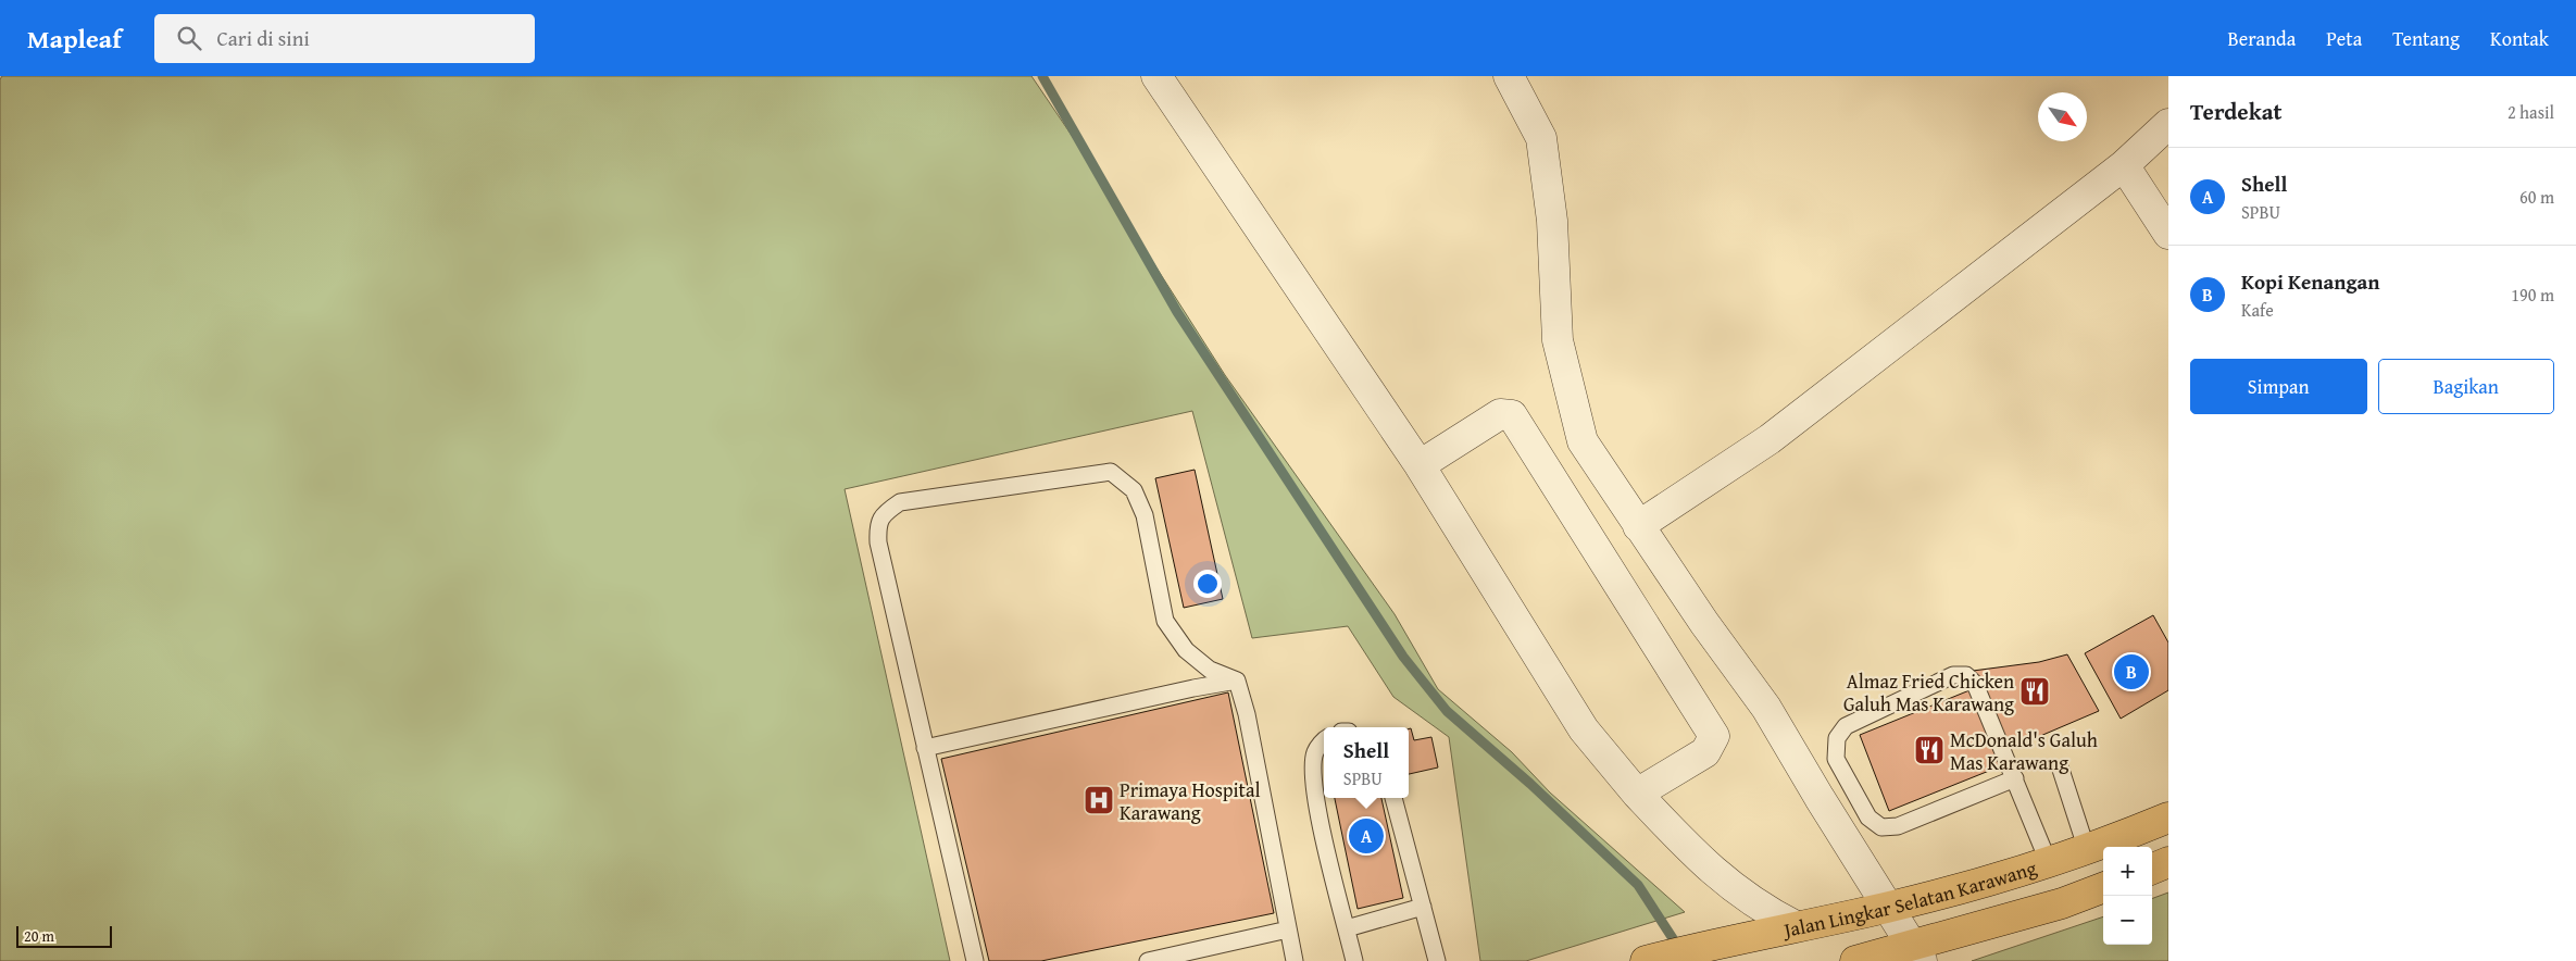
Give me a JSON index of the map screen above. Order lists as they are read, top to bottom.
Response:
{
  "streets": {
    "main road": ["Jalan Lingkar Selatan Karawang"]
  },
  "places": {
    "restaurant": ["Almaz Fried Chicken Galuh Mas Karawang", "McDonald's Galuh Mas Karawang"],
    "hospital": ["Primaya Hospital Karawang"]
  },
  "scale_bar": "20 m",
  "north": "bottom right",
  "page": {
    "header": "Mapleaf",
    "search": "Cari di sini",
    "nav": [
      "Beranda",
      "Peta",
      "Tentang",
      "Kontak"
    ],
    "heading": ["Terdekat", "2 hasil"],
    "list": [
      {
        "mark": "A",
        "name": "Shell",
        "note": "SPBU",
        "value": "60 m"
      },
      {
        "mark": "B",
        "name": "Kopi Kenangan",
        "note": "Kafe",
        "value": "190 m"
      }
    ],
    "buttons": ["Simpan", "Bagikan"],
    "pins": ["B", "A"],
    "popup": ["Shell", "SPBU"],
    "map_buttons": ["+", "−"],
    "scale": "20 m"
  }
}
